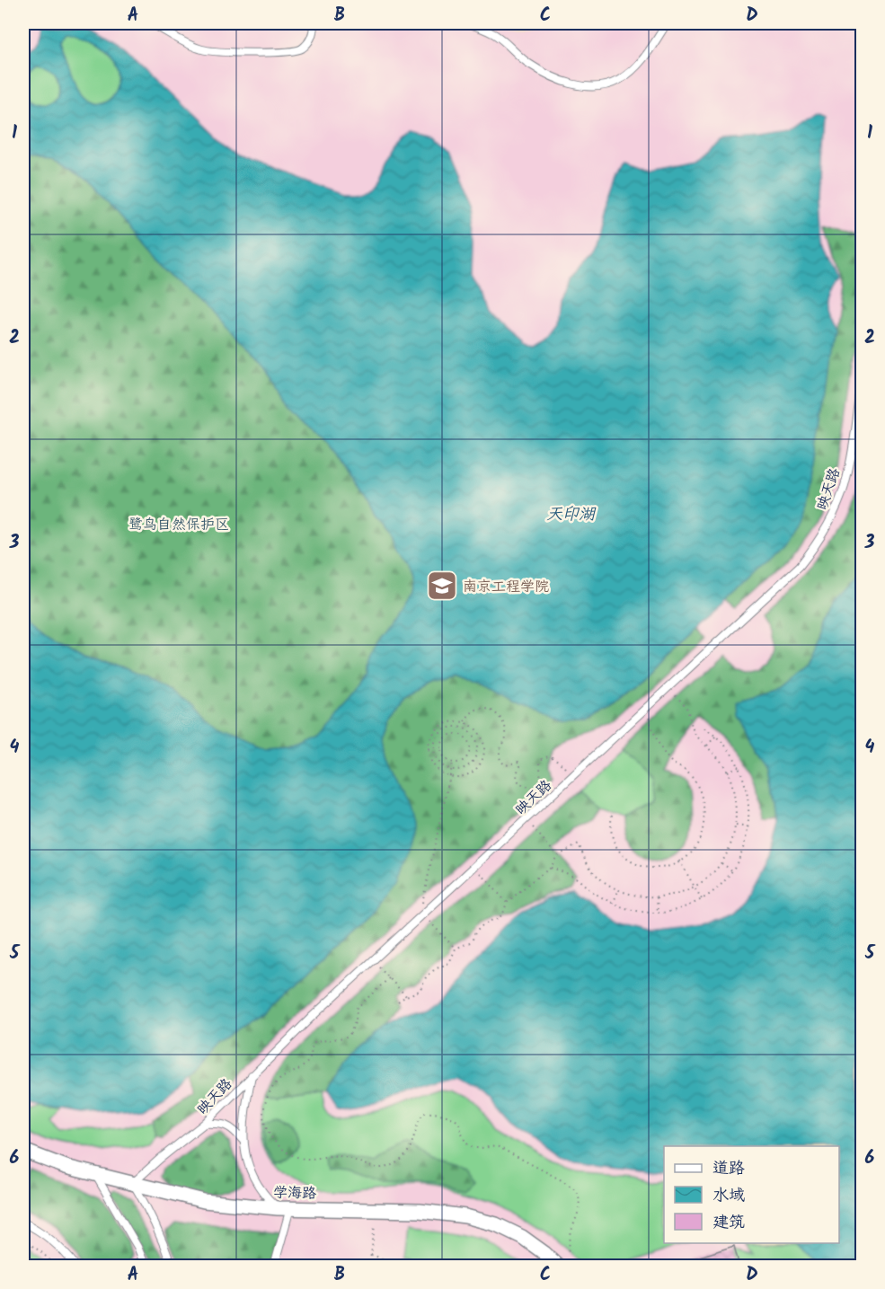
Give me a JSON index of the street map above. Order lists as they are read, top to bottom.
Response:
{
  "streets": {
    "street": ["学海路"],
    "lane": ["映天路"]
  },
  "crossings": [
    ["映天路", "学海路"]
  ],
  "water": ["天印湖"],
  "parks": ["鹭鸟自然保护区"],
  "places": {
    "school or university": ["南京工程学院"]
  },
  "legend": ["道路", "水域", "建筑"],
  "grid": {
    "columns": [
      "A",
      "B",
      "C",
      "D"
    ],
    "rows": [
      "1",
      "2",
      "3",
      "4",
      "5",
      "6"
    ]
  }
}
